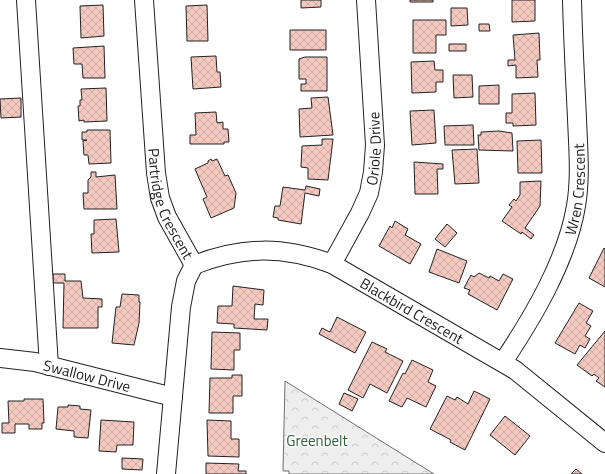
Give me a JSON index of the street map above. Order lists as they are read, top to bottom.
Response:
{
  "streets": {
    "street": [
      "Oriole Drive",
      "Wren Crescent",
      "Partridge Crescent",
      "Blackbird Crescent",
      "Swallow Drive"
    ]
  },
  "crossings": [
    ["Oriole Drive", "Blackbird Crescent"],
    ["Wren Crescent", "Blackbird Crescent"],
    ["Partridge Crescent", "Blackbird Crescent"],
    ["Partridge Crescent", "Swallow Drive"]
  ],
  "parks": ["Greenbelt"]
}
